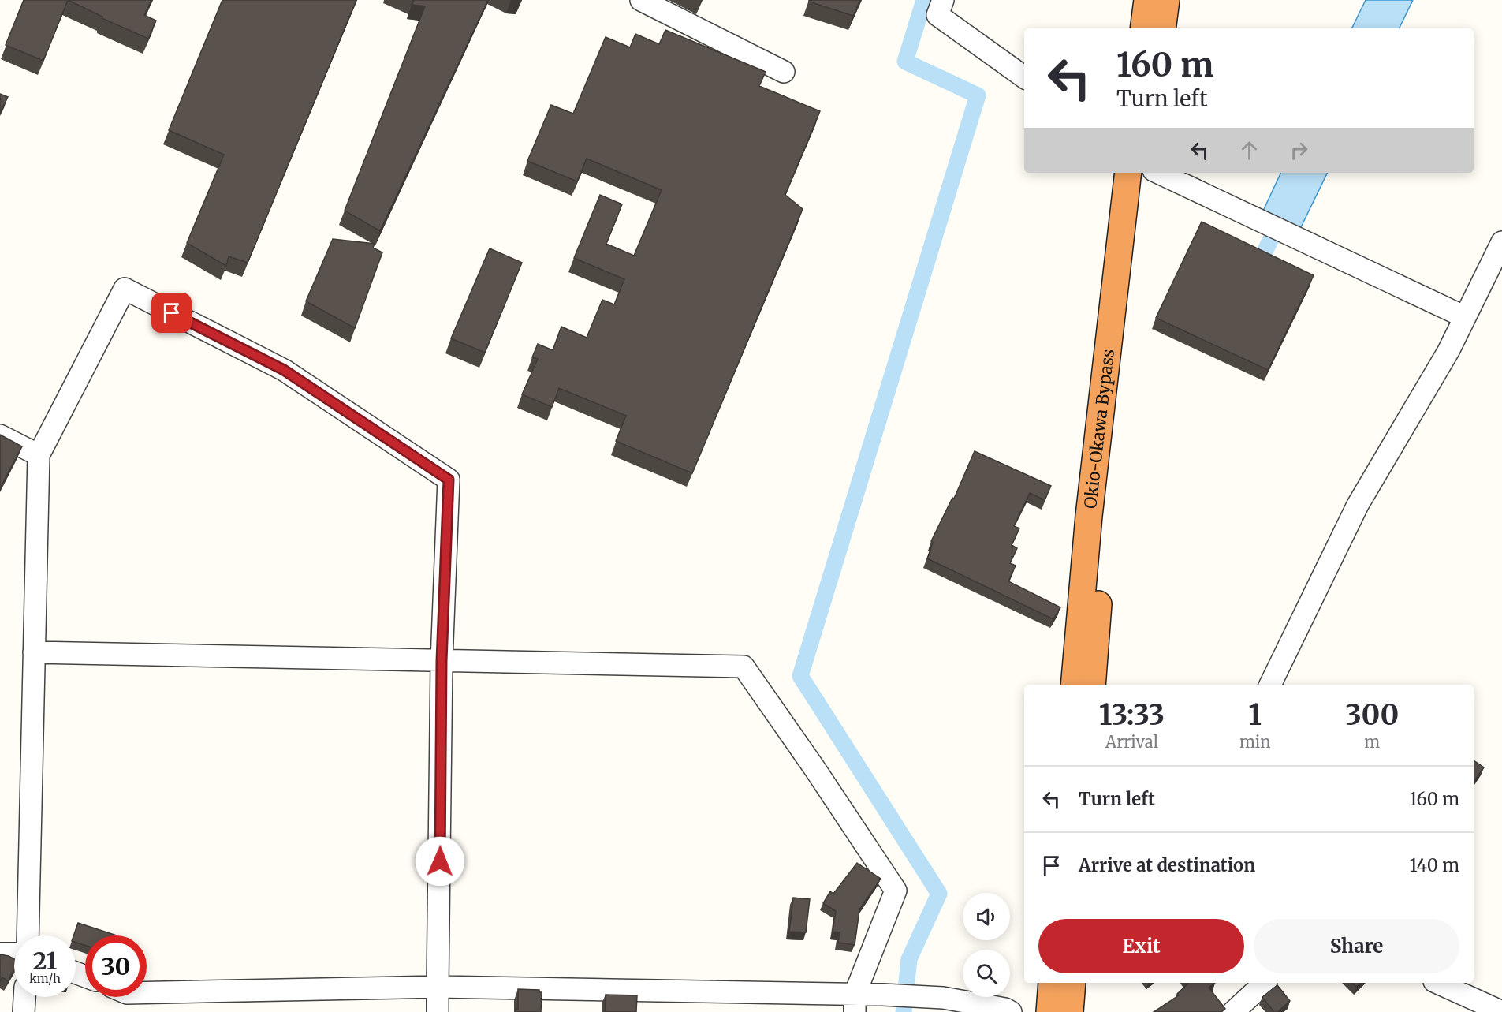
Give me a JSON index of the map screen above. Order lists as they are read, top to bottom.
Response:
{
  "streets": {
    "highway": ["Okio-Okawa Bypass"]
  },
  "page": {
    "turn": ["160 m", "Turn left"],
    "eta": [
      "13:33",
      "Arrival",
      "1",
      "min",
      "300",
      "m"
    ],
    "list": [
      {
        "name": "Turn left",
        "value": "160 m"
      },
      {
        "name": "Arrive at destination",
        "value": "140 m"
      }
    ],
    "buttons": ["Exit", "Share"],
    "speed": "21 km/h",
    "limit": "30"
  }
}
